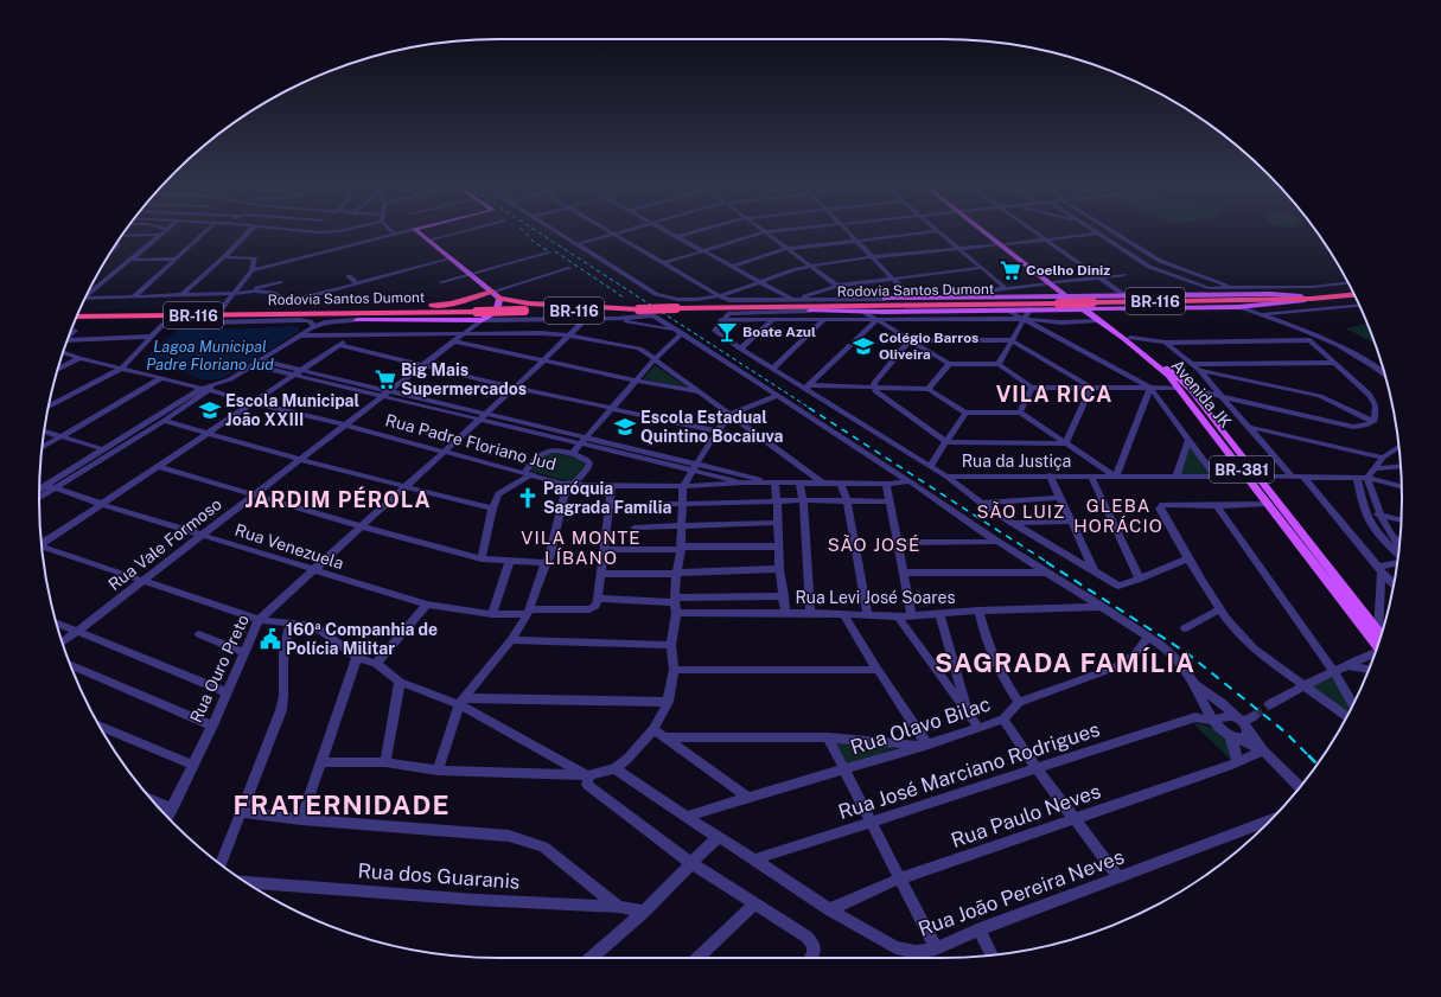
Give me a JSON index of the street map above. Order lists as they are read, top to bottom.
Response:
{
  "streets": {
    "highway": ["Rodovia Santos Dumont", "BR-116"],
    "main road": ["Avenida JK", "BR-381", "Rua Vale Formoso"],
    "street": [
      "Rua Padre Floriano Jud",
      "Rua da Justiça",
      "Rua Venezuela",
      "Rua Levi José Soares",
      "Rua Ouro Preto",
      "Rua Olavo Bilac",
      "Rua José Marciano Rodrigues",
      "Rua Paulo Neves",
      "Rua dos Guaranis",
      "Rua João Pereira Neves"
    ]
  },
  "crossings": [
    ["Rodovia Santos Dumont", "Avenida JK"],
    ["Avenida JK", "Rua da Justiça"],
    ["Rua Padre Floriano Jud", "Rua Vale Formoso"],
    ["Rua Padre Floriano Jud", "Rua Ouro Preto"],
    ["Rua Vale Formoso", "Rua Venezuela"],
    ["Rua Venezuela", "Rua Ouro Preto"],
    ["Rua Olavo Bilac", "Rua João Pereira Neves"],
    ["Rua José Marciano Rodrigues", "Rua João Pereira Neves"],
    ["Rua Paulo Neves", "Rua João Pereira Neves"]
  ],
  "districts": [
    "VILA RICA",
    "JARDIM PÉROLA",
    "GLEBA HORÁCIO",
    "SÃO LUIZ",
    "VILA MONTE LÍBANO",
    "SÃO JOSÉ",
    "SAGRADA FAMÍLIA",
    "FRATERNIDADE"
  ],
  "water": ["Lagoa Municipal Padre Floriano Jud"],
  "places": {
    "supermarket": ["Coelho Diniz", "Big Mais Supermercados"],
    "bar": ["Boate Azul"],
    "school or university": ["Colégio Barros Oliveira", "Escola Municipal João XXIII", "Escola Estadual Quintino Bocaiuva"],
    "church": ["Paróquia Sagrada Família"],
    "public building": ["160ª Companhia de Polícia Militar"]
  }
}
